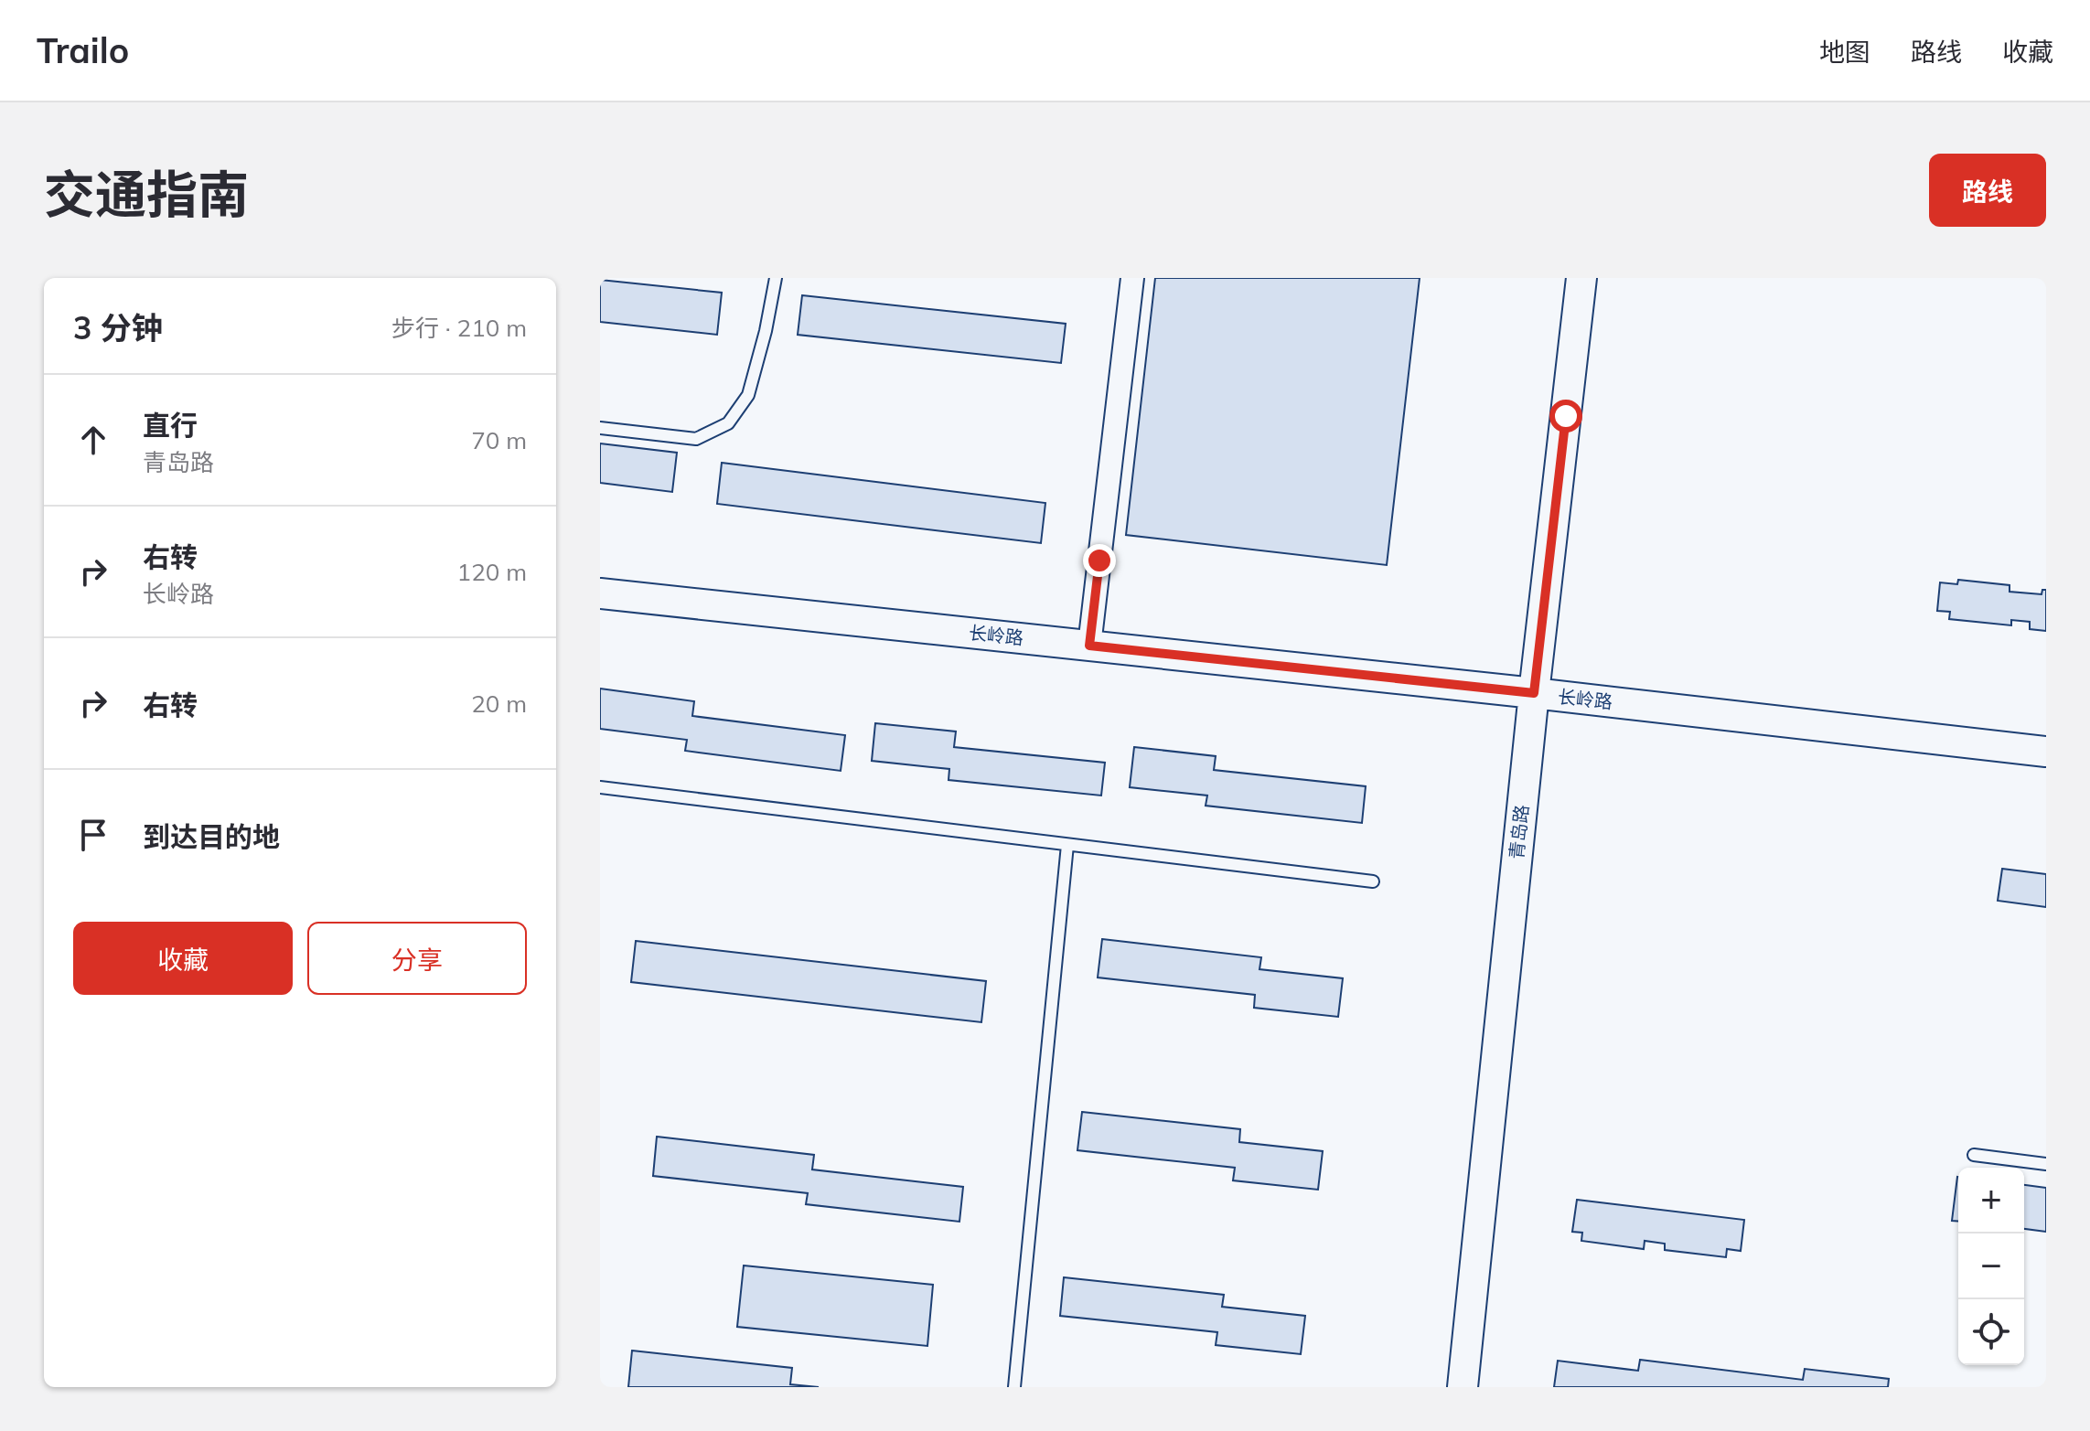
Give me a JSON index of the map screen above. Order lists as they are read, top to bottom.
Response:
{
  "streets": {
    "street": ["长岭路", "青岛路"]
  },
  "crossings": [
    ["长岭路", "青岛路"]
  ],
  "page": {
    "header": "Trailo",
    "nav": ["地图", "路线", "收藏"],
    "title": "交通指南",
    "buttons": [
      "路线",
      ["收藏", "分享"]
    ],
    "heading": ["3 分钟", "步行 · 210 m"],
    "list": [
      ["直行", "青岛路", "70 m"],
      ["右转", "长岭路", "120 m"],
      ["右转", "20 m"],
      "到达目的地"
    ],
    "map_buttons": ["+", "−"]
  }
}
